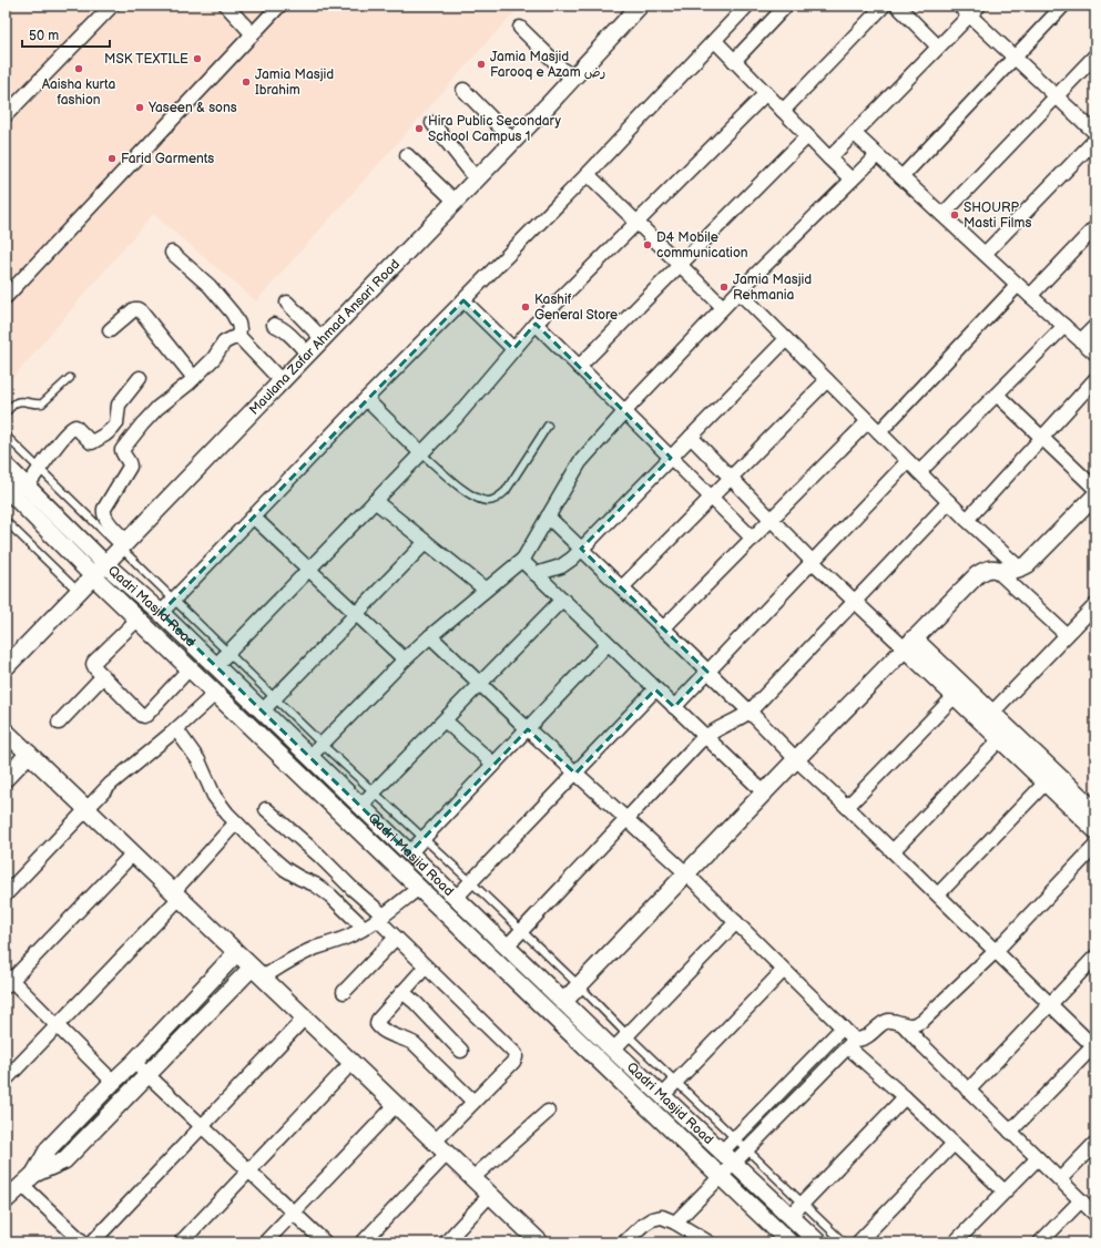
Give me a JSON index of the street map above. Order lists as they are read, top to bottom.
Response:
{
  "streets": {
    "street": ["Maulana Zafar Ahmad Ansari Road", "Qadri Masjid Road"]
  },
  "crossings": [
    ["Maulana Zafar Ahmad Ansari Road", "Qadri Masjid Road"]
  ],
  "places": [
    "MSK TEXTILE",
    "Jamia Masjid Farooq e Azam رض",
    "Aaisha kurta fashion",
    "Jamia Masjid Ibrahim",
    "Yaseen & sons",
    "Hira Public Secondary School Campus 1",
    "Farid Garments",
    "SHOURP Masti Films",
    "D4 Mobile communication",
    "Jamia Masjid Rehmania",
    "Kashif General Store"
  ],
  "scale_bar": "50 m"
}
